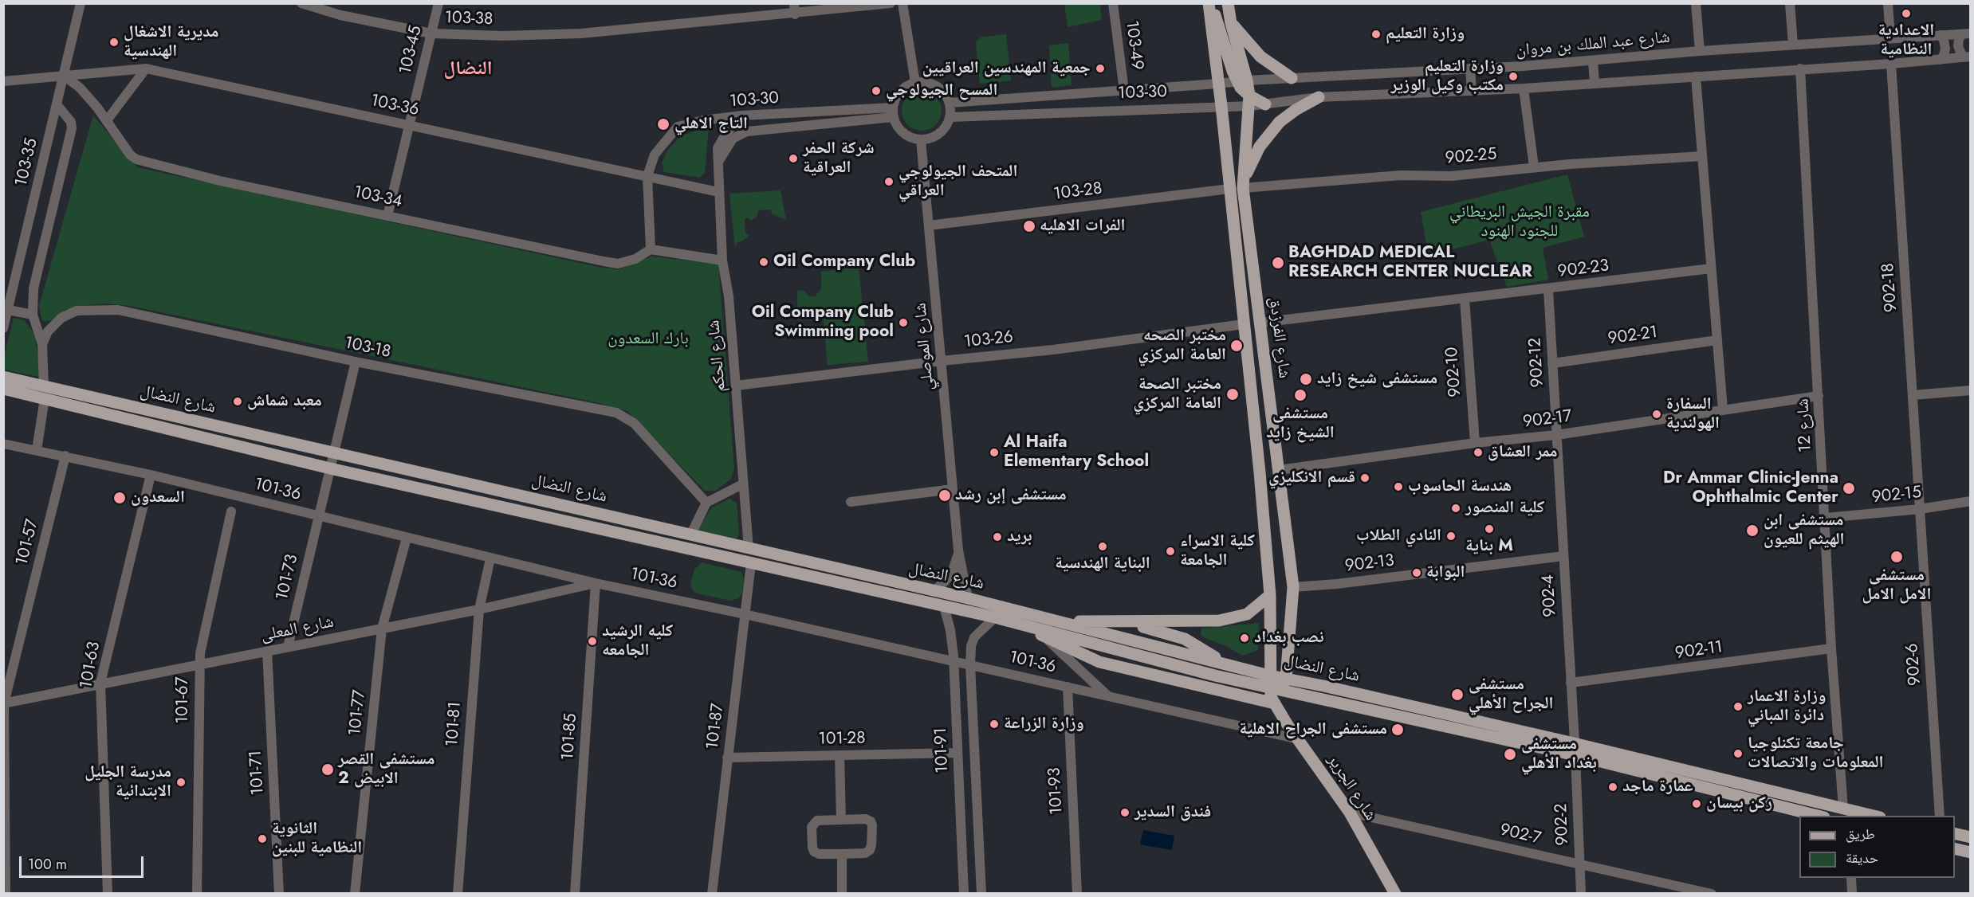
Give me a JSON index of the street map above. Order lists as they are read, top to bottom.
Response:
{
  "streets": {
    "main road": ["شارع الفرزدق", "شارع النضال", "شارع الجرير"],
    "street": [
      "103-38",
      "شارع عبد الملك بن مروان",
      "103-49",
      "103-45",
      "103-30",
      "103-36",
      "902-25",
      "103-35",
      "103-28",
      "103-34",
      "902-23",
      "902-18",
      "902-21",
      "103-26",
      "شارع الموصلي",
      "103-18",
      "شارع الحكم",
      "902-12",
      "902-10",
      "902-17",
      "شارع 12",
      "101-36",
      "902-15",
      "101-57",
      "902-13",
      "101-73",
      "902-4",
      "شارع المعلى",
      "902-11",
      "902-6",
      "101-63",
      "101-67",
      "101-77",
      "101-81",
      "101-87",
      "101-85",
      "101-28",
      "101-91",
      "101-71",
      "101-93",
      "902-2",
      "902-7"
    ]
  },
  "crossings": [
    ["103-38", "103-45"],
    ["شارع عبد الملك بن مروان", "103-30"],
    ["شارع عبد الملك بن مروان", "شارع الفرزدق"],
    ["103-49", "103-30"],
    ["103-45", "103-36"],
    ["103-45", "103-34"],
    ["103-30", "103-36"],
    ["103-30", "شارع الفرزدق"],
    ["103-30", "شارع الموصلي"],
    ["103-30", "شارع الحكم"],
    ["103-36", "103-35"],
    ["103-36", "103-34"],
    ["103-36", "شارع الحكم"],
    ["902-25", "شارع الفرزدق"],
    ["103-35", "103-34"],
    ["103-28", "شارع الفرزدق"],
    ["103-28", "شارع الموصلي"],
    ["902-23", "شارع الفرزدق"],
    ["902-23", "902-12"],
    ["902-23", "902-10"],
    ["902-18", "902-15"],
    ["902-18", "902-6"],
    ["902-21", "902-12"],
    ["شارع الفرزدق", "103-26"],
    ["شارع الفرزدق", "شارع النضال"],
    ["شارع الفرزدق", "902-17"],
    ["شارع الفرزدق", "902-13"],
    ["شارع الفرزدق", "شارع الجرير"],
    ["103-26", "شارع الموصلي"],
    ["103-26", "شارع الحكم"],
    ["شارع الموصلي", "شارع النضال"],
    ["103-18", "101-73"],
    ["شارع الحكم", "شارع النضال"],
    ["902-12", "902-17"],
    ["902-12", "902-4"],
    ["902-10", "902-17"],
    ["شارع النضال", "شارع 12"],
    ["شارع النضال", "101-73"],
    ["شارع النضال", "902-4"],
    ["شارع النضال", "101-87"],
    ["شارع النضال", "101-91"],
    ["شارع النضال", "شارع الجرير"],
    ["شارع النضال", "902-2"],
    ["902-17", "شارع 12"],
    ["902-17", "902-4"],
    ["شارع 12", "902-15"],
    ["شارع 12", "902-11"],
    ["101-36", "101-57"],
    ["101-36", "101-73"],
    ["101-36", "شارع المعلى"],
    ["101-36", "101-63"],
    ["101-36", "101-77"],
    ["101-36", "101-81"],
    ["101-36", "101-87"],
    ["101-36", "101-85"],
    ["101-36", "101-91"],
    ["101-36", "شارع الجرير"],
    ["101-36", "101-93"],
    ["902-15", "902-6"],
    ["101-57", "شارع المعلى"],
    ["902-13", "902-4"],
    ["101-73", "شارع المعلى"],
    ["902-4", "902-11"],
    ["902-4", "902-2"],
    ["شارع المعلى", "101-63"],
    ["شارع المعلى", "101-67"],
    ["شارع المعلى", "101-77"],
    ["شارع المعلى", "101-81"],
    ["شارع المعلى", "101-85"],
    ["شارع المعلى", "101-71"],
    ["101-87", "101-28"],
    ["101-28", "101-91"],
    ["شارع الجرير", "902-7"],
    ["902-2", "902-7"]
  ],
  "districts": ["النضال"],
  "parks": ["مقبرة الجيش البريطاني للجنود الهنود", "بارك السعدون"],
  "places": [
    "الاعدادية النظامية",
    "وزارة التعليم",
    "مديرية الاشغال الهندسية",
    "جمعية المهندسين العراقيين",
    "وزارة التعليم مكتب وكيل الوزير",
    "المسح الجيولوجي",
    "التاج الاهلي",
    "شركة الحفر العراقية",
    "المتحف الجيولوجي العراقي",
    "الفرات الاهليه",
    "Oil Company Club",
    "BAGHDAD MEDICAL RESEARCH CENTER NUCLEAR",
    "Oil Company Club Swimming pool",
    "مختبر الصحه العامة المركزي",
    "مستشفى شيخ زايد",
    "مختبر الصحة العامة المركزي",
    "مستشفى الشيخ زايد",
    "معبد شماش",
    "السفارة الهولندية",
    "Al Haifa Elementary School",
    "ممر العشاق",
    "قسم الانكليزي",
    "هندسة الحاسوب",
    "Dr Ammar Clinic-Jenna Ophthalmic Center",
    "مستشفى إبن رشد",
    "السعدون",
    "كلية المنصور",
    "بناية M",
    "مستشفى ابن الهيثم للعيون",
    "النادي الطلاب",
    "بريد",
    "البناية الهندسية",
    "كلية الاسراء الجامعة",
    "مستشفى الامل الامل",
    "البوابة",
    "نصب بغداد",
    "كليه الرشيد الجامعه",
    "مستشفى الجراح الأهلي",
    "وزارة الاعمار دائرة المباني",
    "وزارة الزراعة",
    "مستشفى الجراح الاهلية",
    "جامعة تكنلوجيا المعلومات والاتصالات",
    "مستشفى بغداد الأهلي",
    "مستشفى القصر الابيض 2",
    "مدرسة الجليل الابتدائية",
    "عمارة ماجد",
    "ركن بيسان",
    "فندق السدير",
    "الثانوية النظامية للبنين"
  ],
  "legend": ["طريق", "حديقة"],
  "scale_bar": "100 m"
}
